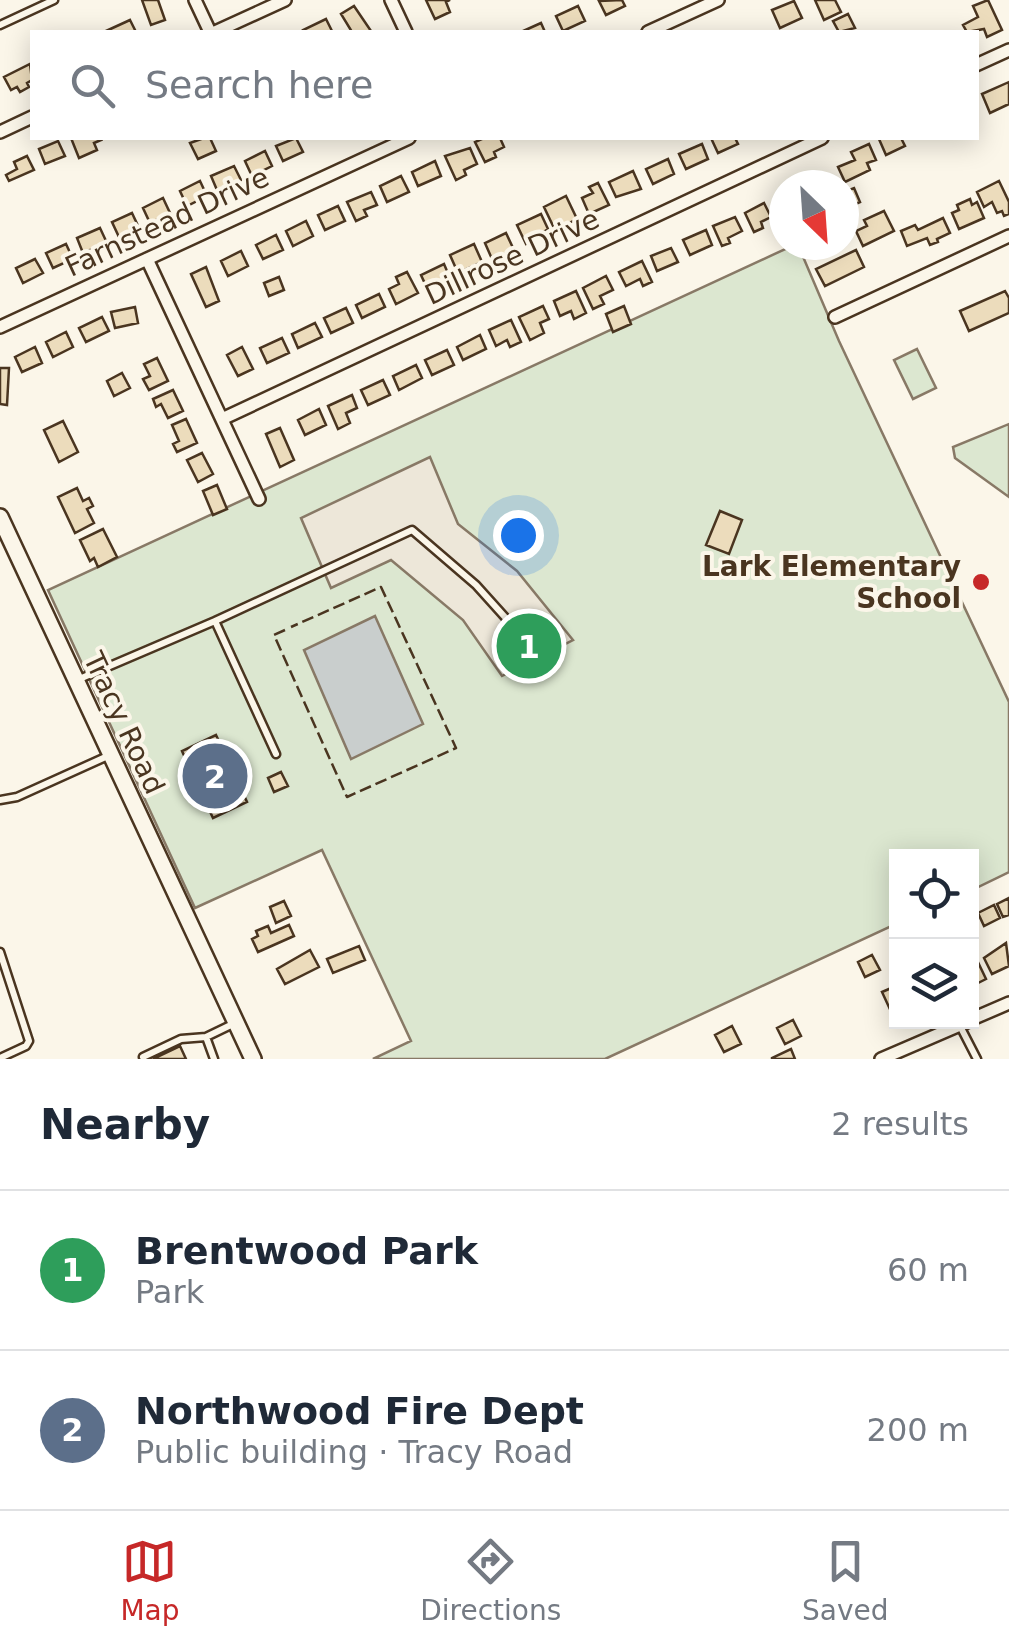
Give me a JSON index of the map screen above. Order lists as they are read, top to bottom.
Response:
{
  "streets": {
    "street": ["Farnstead Drive", "Dillrose Drive", "Tracy Road"]
  },
  "places": ["Lark Elementary School"],
  "north": "bottom right",
  "page": {
    "search": "Search here",
    "pins": ["1", "2"],
    "heading": ["Nearby", "2 results"],
    "list": [
      {
        "mark": "1",
        "name": "Brentwood Park",
        "note": "Park",
        "value": "60 m"
      },
      {
        "mark": "2",
        "name": "Northwood Fire Dept",
        "note": "Public building · Tracy Road",
        "value": "200 m"
      }
    ],
    "nav": ["Map", "Directions", "Saved"]
  }
}
